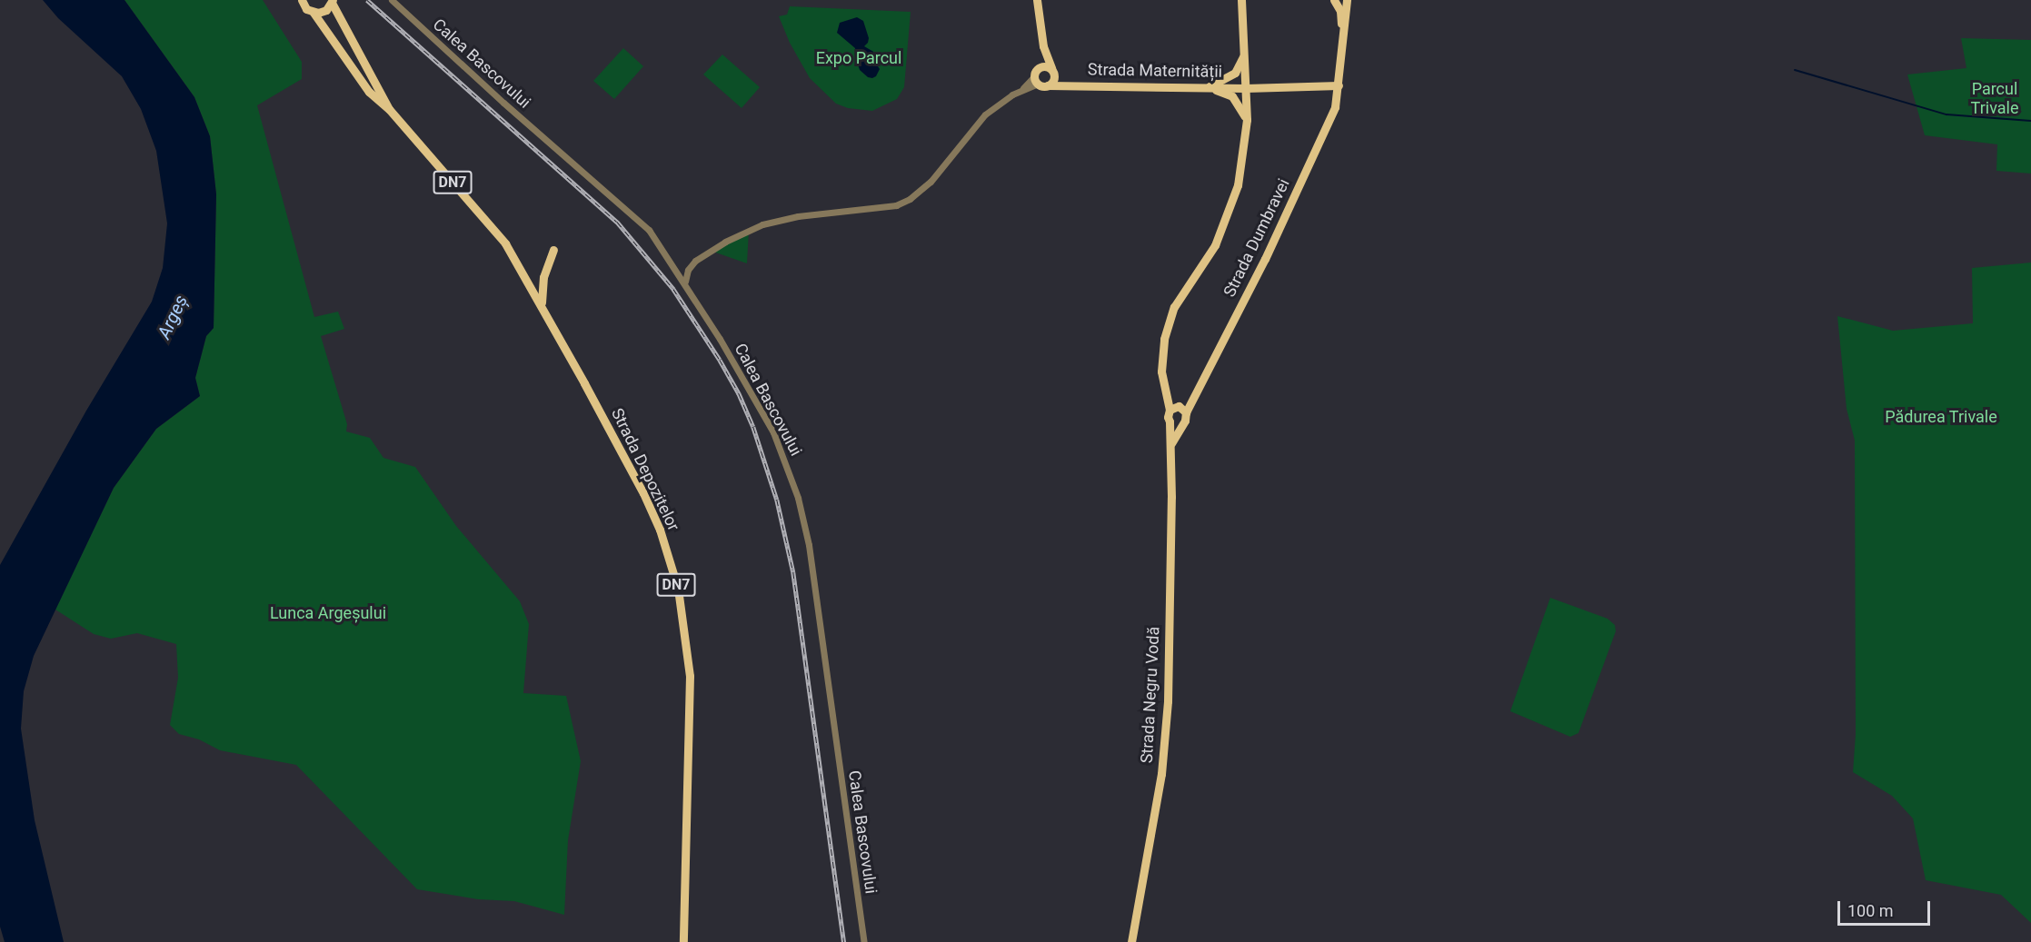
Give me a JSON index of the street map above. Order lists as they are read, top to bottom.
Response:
{
  "streets": {
    "main road": [
      "Strada Maternității",
      "DN7",
      "Strada Dumbravei",
      "Strada Depozitelor",
      "Strada Negru Vodă"
    ],
    "street": ["Calea Bascovului"]
  },
  "crossings": [
    ["Strada Maternității", "Strada Dumbravei"],
    ["DN7", "Strada Depozitelor"],
    ["Strada Dumbravei", "Strada Negru Vodă"]
  ],
  "water": ["Argeș"],
  "parks": [
    "Expo Parcul",
    "Parcul Trivale",
    "Pădurea Trivale",
    "Lunca Argeșului"
  ],
  "scale_bar": "100 m"
}
